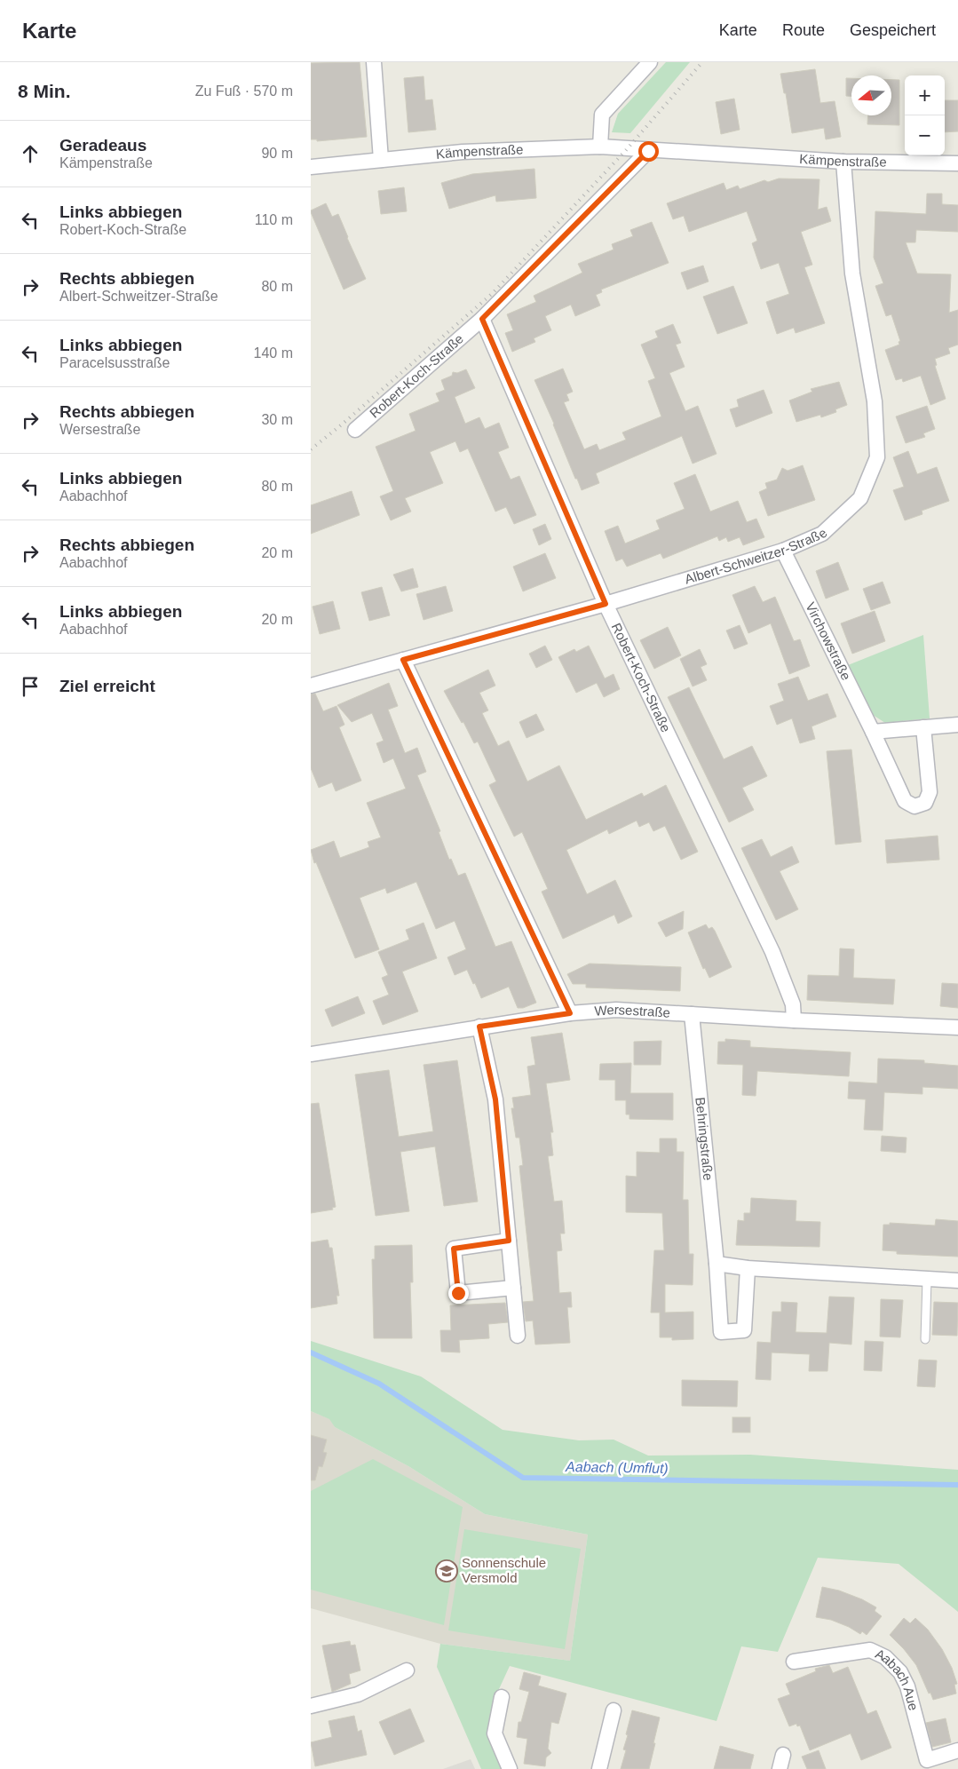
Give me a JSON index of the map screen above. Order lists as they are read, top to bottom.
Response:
{
  "streets": {
    "street": [
      "Kämpenstraße",
      "Robert-Koch-Straße",
      "Albert-Schweitzer-Straße",
      "Virchowstraße",
      "Wersestraße",
      "Behringstraße",
      "Aabach Aue"
    ]
  },
  "crossings": [
    ["Kämpenstraße", "Albert-Schweitzer-Straße"],
    ["Robert-Koch-Straße", "Albert-Schweitzer-Straße"],
    ["Robert-Koch-Straße", "Wersestraße"],
    ["Albert-Schweitzer-Straße", "Virchowstraße"],
    ["Wersestraße", "Behringstraße"]
  ],
  "water": ["Aabach (Umflut)"],
  "places": {
    "school or university": ["Sonnenschule Versmold"]
  },
  "north": "left",
  "page": {
    "header": "Karte",
    "nav": ["Karte", "Route", "Gespeichert"],
    "heading": ["8 Min.", "Zu Fuß · 570 m"],
    "map_buttons": ["+", "−"],
    "list": [
      ["Geradeaus", "Kämpenstraße", "90 m"],
      ["Links abbiegen", "Robert-Koch-Straße", "110 m"],
      ["Rechts abbiegen", "Albert-Schweitzer-Straße", "80 m"],
      ["Links abbiegen", "Paracelsusstraße", "140 m"],
      ["Rechts abbiegen", "Wersestraße", "30 m"],
      ["Links abbiegen", "Aabachhof", "80 m"],
      ["Rechts abbiegen", "Aabachhof", "20 m"],
      ["Links abbiegen", "Aabachhof", "20 m"],
      "Ziel erreicht"
    ]
  }
}
